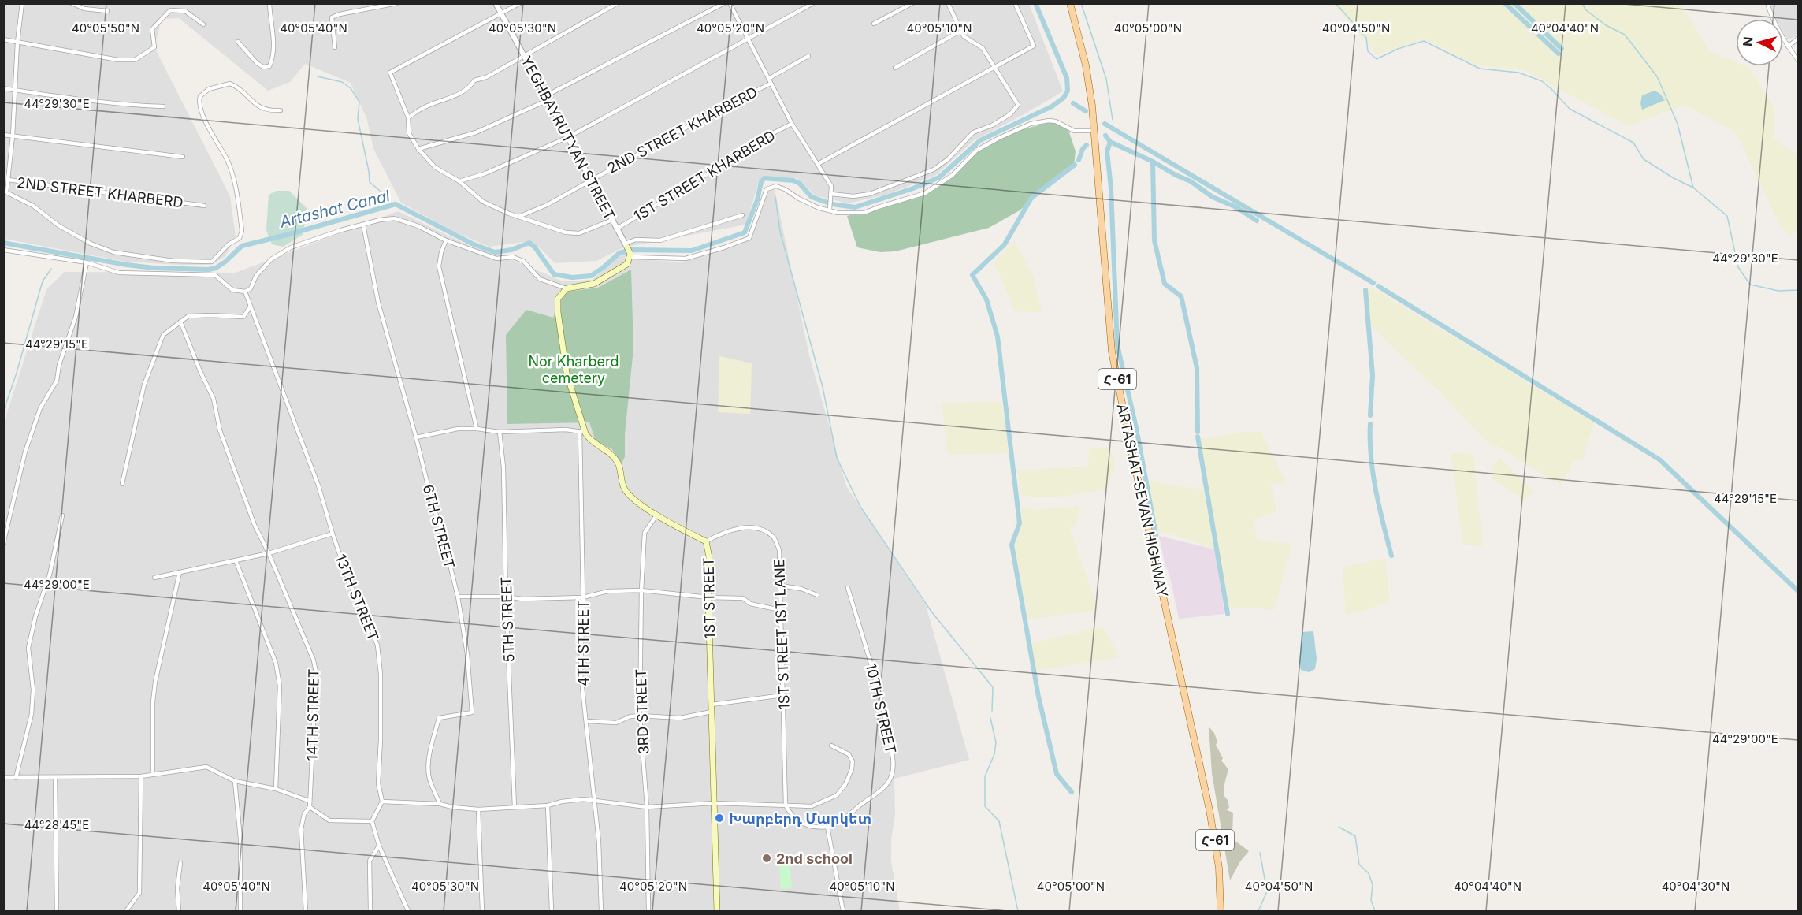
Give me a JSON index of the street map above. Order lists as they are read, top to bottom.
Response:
{
  "streets": {
    "main road": ["Հ-61", "ARTASHAT-SEVAN HIGHWAY", "1ST STREET"],
    "street": [
      "2ND STREET KHARBERD",
      "YEGHBAYRUTYAN STREET",
      "1ST STREET KHARBERD",
      "6TH STREET",
      "13TH STREET",
      "5TH STREET",
      "1ST STREET 1ST LANE",
      "4TH STREET",
      "10TH STREET",
      "3RD STREET",
      "14TH STREET"
    ]
  },
  "crossings": [
    ["2ND STREET KHARBERD", "YEGHBAYRUTYAN STREET"],
    ["2ND STREET KHARBERD", "1ST STREET KHARBERD"],
    ["YEGHBAYRUTYAN STREET", "1ST STREET KHARBERD"],
    ["1ST STREET", "1ST STREET 1ST LANE"],
    ["1ST STREET", "4TH STREET"],
    ["1ST STREET", "3RD STREET"]
  ],
  "water": ["Artashat Canal"],
  "parks": ["Nor Kharberd cemetery"],
  "places": ["Խարբերդ Մարկետ", "2nd school"],
  "north": "left",
  "coordinates": [
    "40°05'50\"N",
    "40°05'40\"N",
    "40°05'30\"N",
    "40°05'20\"N",
    "40°05'10\"N",
    "40°05'00\"N",
    "40°04'50\"N",
    "40°04'40\"N",
    "44°29'30\"E",
    "44°29'15\"E",
    "44°29'00\"E",
    "44°28'45\"E",
    "40°04'30\"N"
  ]
}
